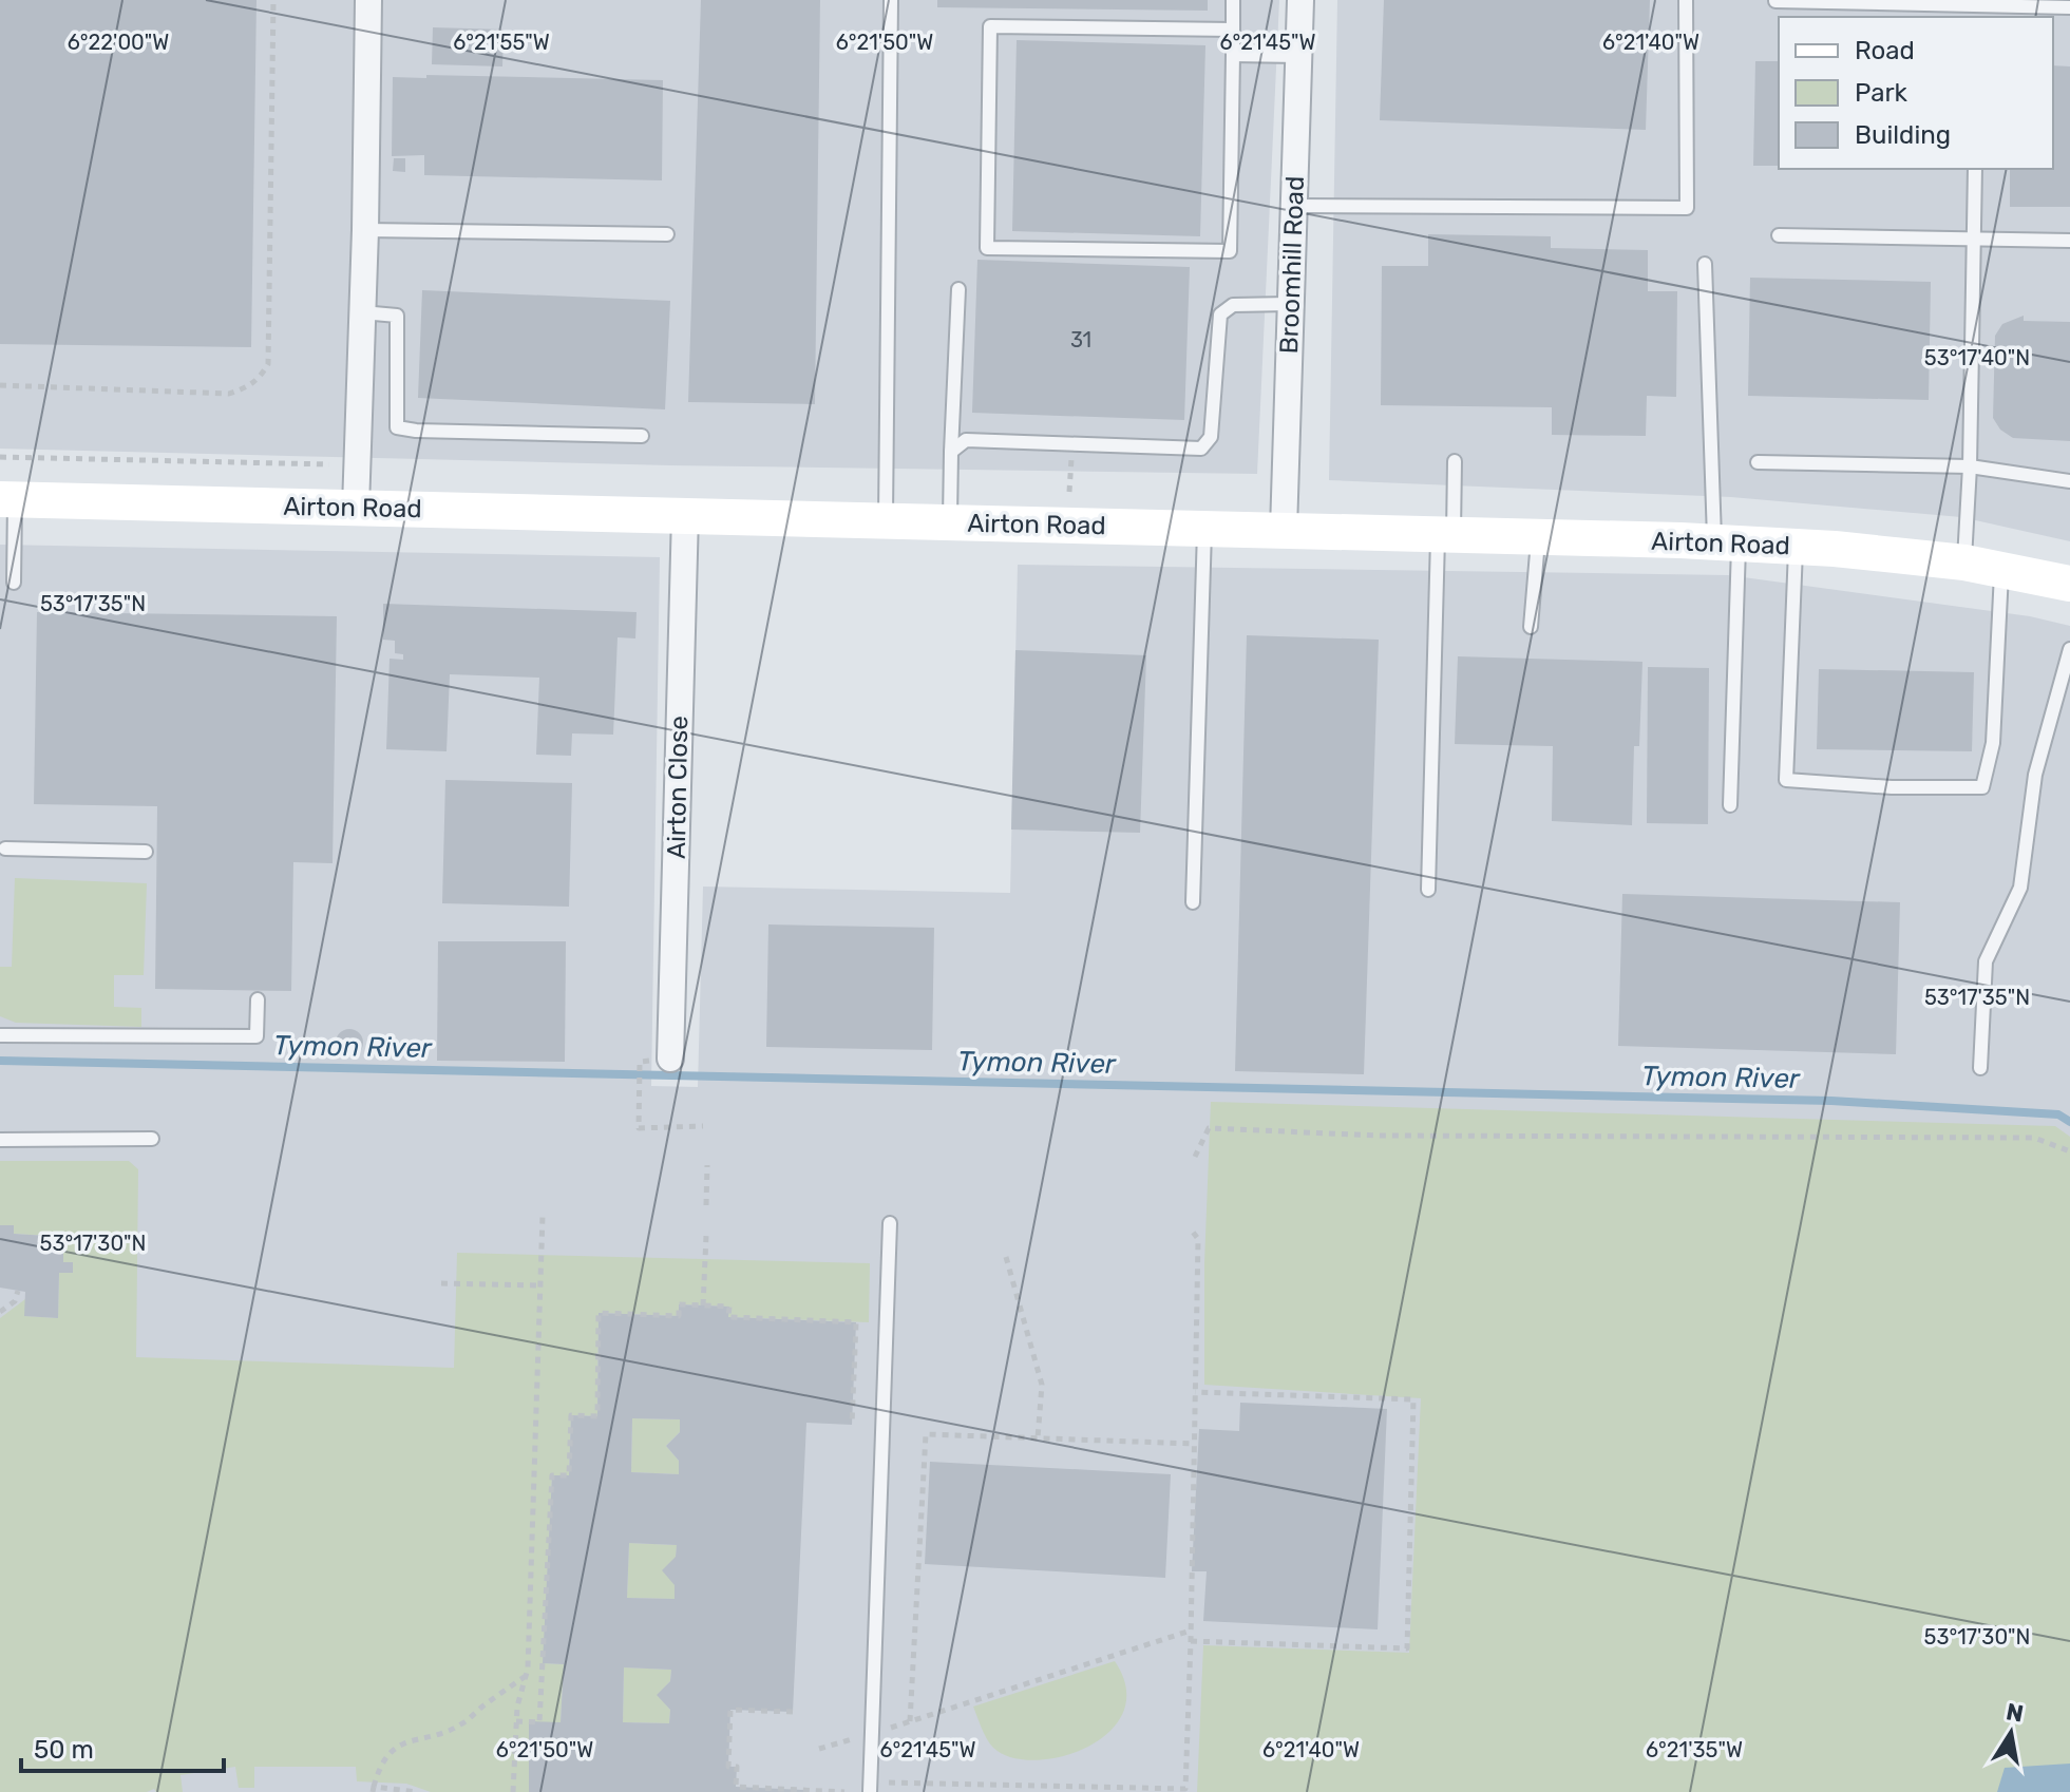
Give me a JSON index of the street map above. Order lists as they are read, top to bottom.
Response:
{
  "streets": {
    "street": ["Broomhill Road", "Airton Road", "Airton Close"]
  },
  "crossings": [
    ["Broomhill Road", "Airton Road"],
    ["Airton Road", "Airton Close"]
  ],
  "water": ["Tymon River"],
  "house_numbers": ["31"],
  "legend": ["Road", "Park", "Building"],
  "scale_bar": "50 m",
  "north": "top",
  "coordinates": [
    "6°22'00\"W",
    "6°21'55\"W",
    "6°21'50\"W",
    "6°21'45\"W",
    "6°21'40\"W",
    "53°17'40\"N",
    "53°17'35\"N",
    "53°17'30\"N",
    "6°21'35\"W"
  ]
}
